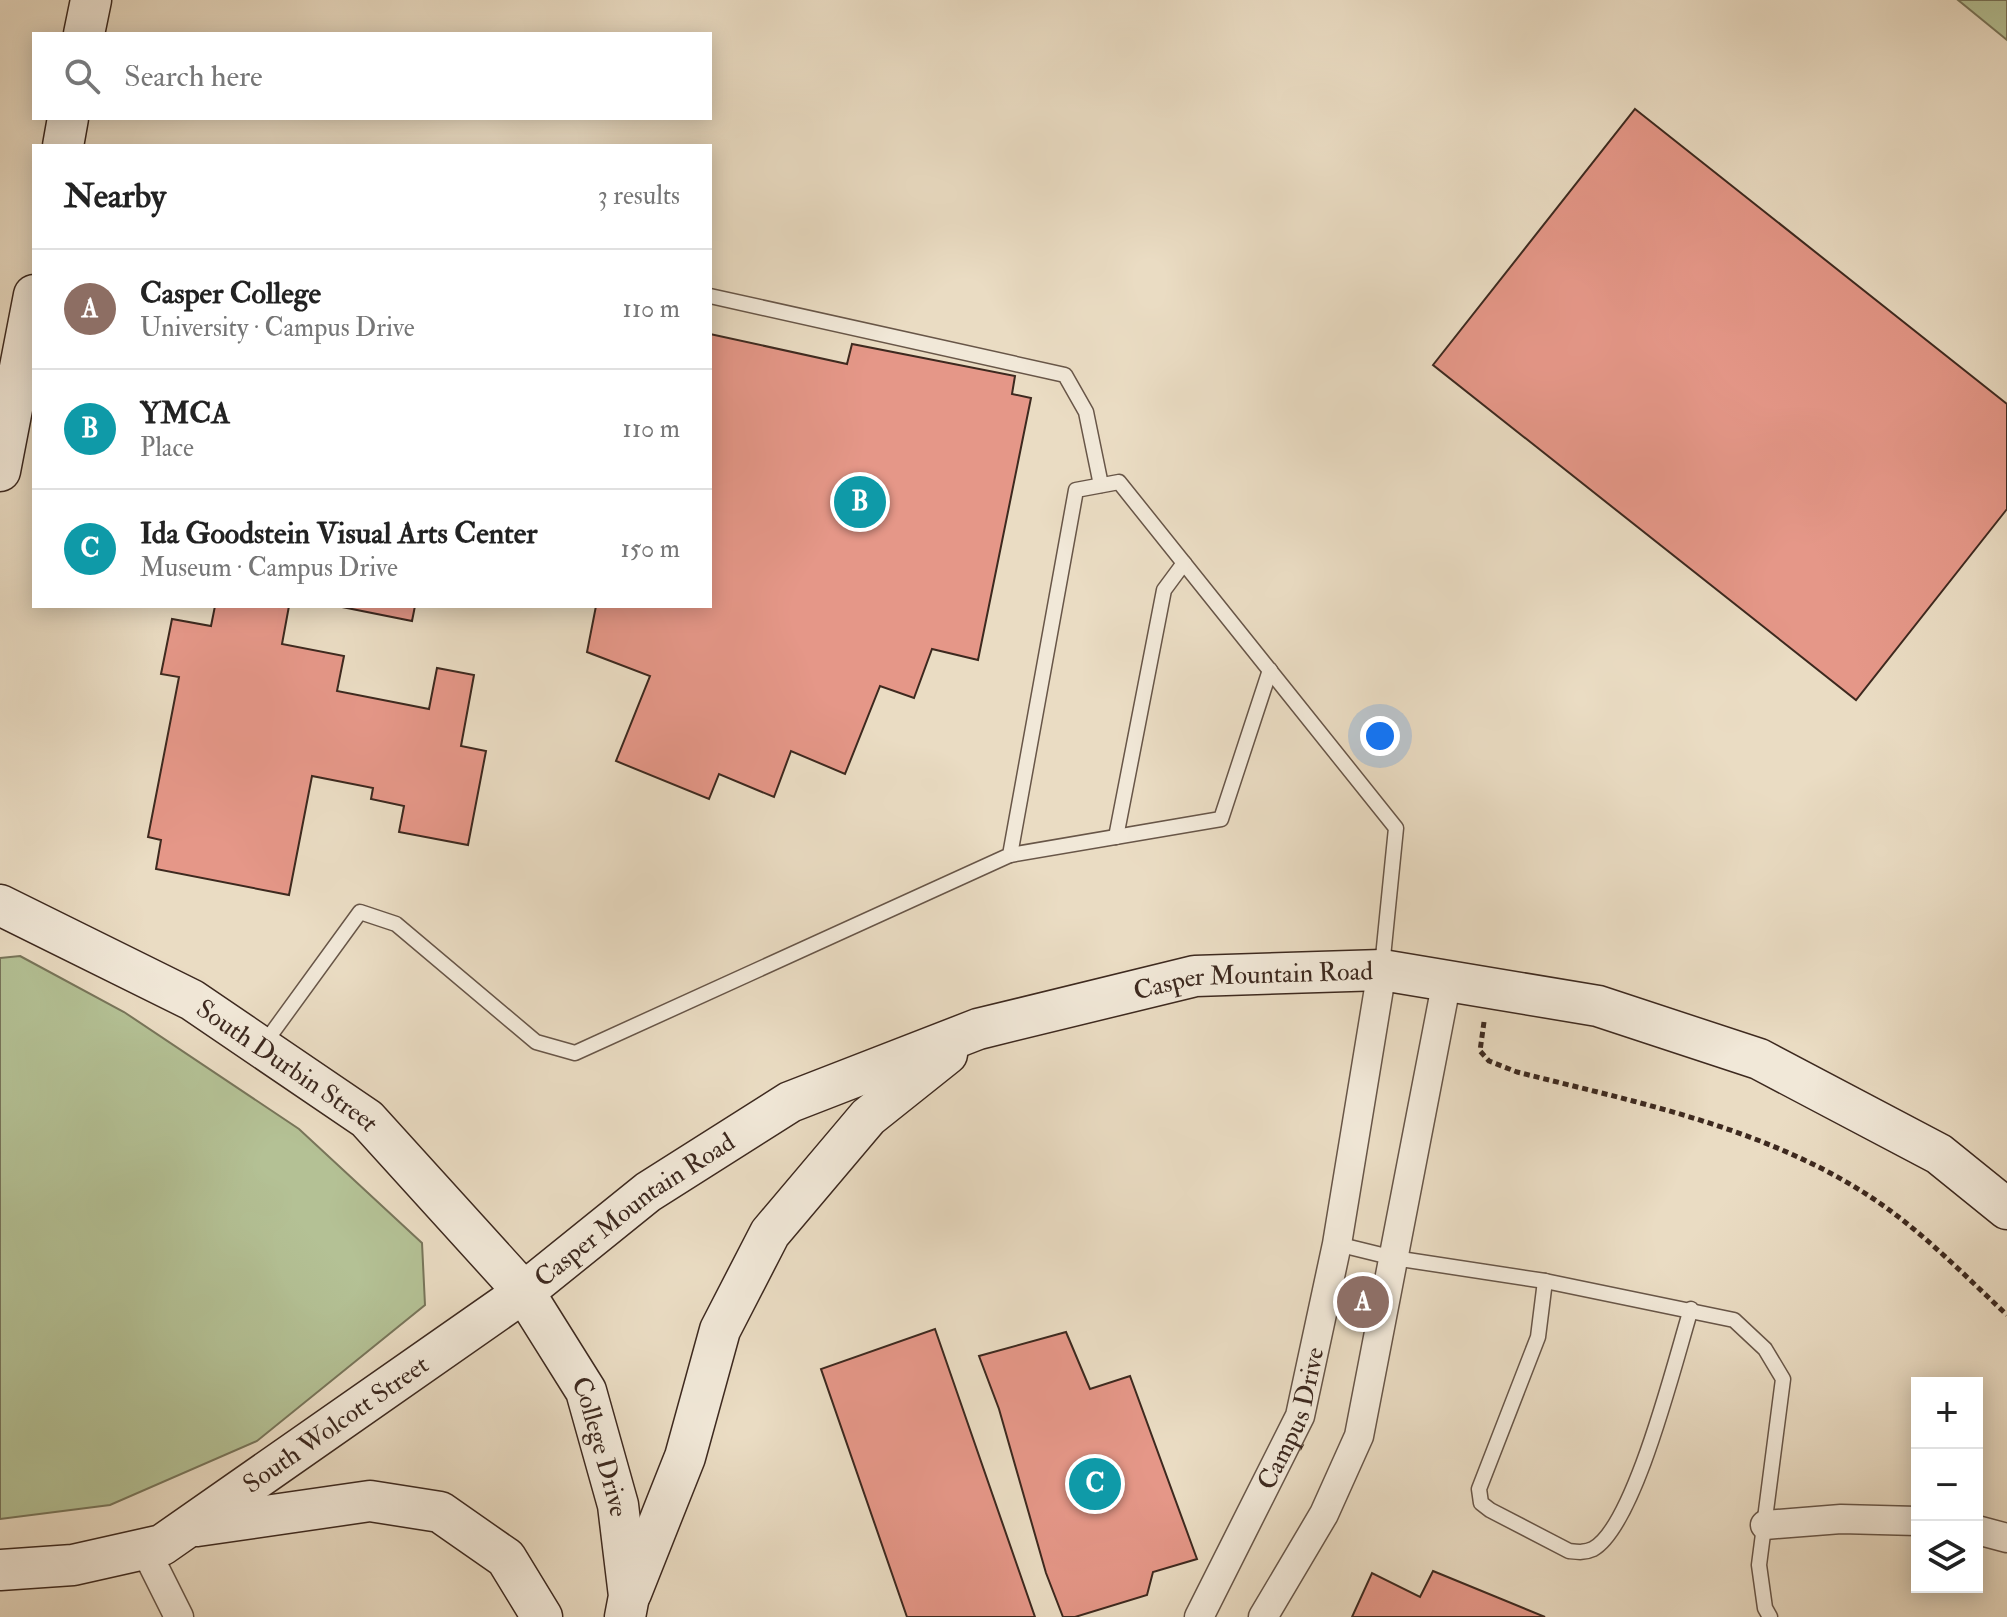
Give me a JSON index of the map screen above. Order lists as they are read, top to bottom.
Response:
{
  "streets": {
    "main road": [
      "Casper Mountain Road",
      "South Durbin Street",
      "South Wolcott Street",
      "College Drive"
    ],
    "street": ["Campus Drive"]
  },
  "crossings": [
    ["Casper Mountain Road", "South Durbin Street"],
    ["Casper Mountain Road", "Campus Drive"],
    ["Casper Mountain Road", "South Wolcott Street"],
    ["Casper Mountain Road", "College Drive"],
    ["South Durbin Street", "South Wolcott Street"],
    ["South Durbin Street", "College Drive"],
    ["South Wolcott Street", "College Drive"]
  ],
  "page": {
    "search": "Search here",
    "heading": ["Nearby", "3 results"],
    "list": [
      {
        "mark": "A",
        "name": "Casper College",
        "note": "University · Campus Drive",
        "value": "110 m"
      },
      {
        "mark": "B",
        "name": "YMCA",
        "note": "Place",
        "value": "110 m"
      },
      {
        "mark": "C",
        "name": "Ida Goodstein Visual Arts Center",
        "note": "Museum · Campus Drive",
        "value": "150 m"
      }
    ],
    "pins": ["B", "A", "C"],
    "map_buttons": ["+", "−"]
  }
}
